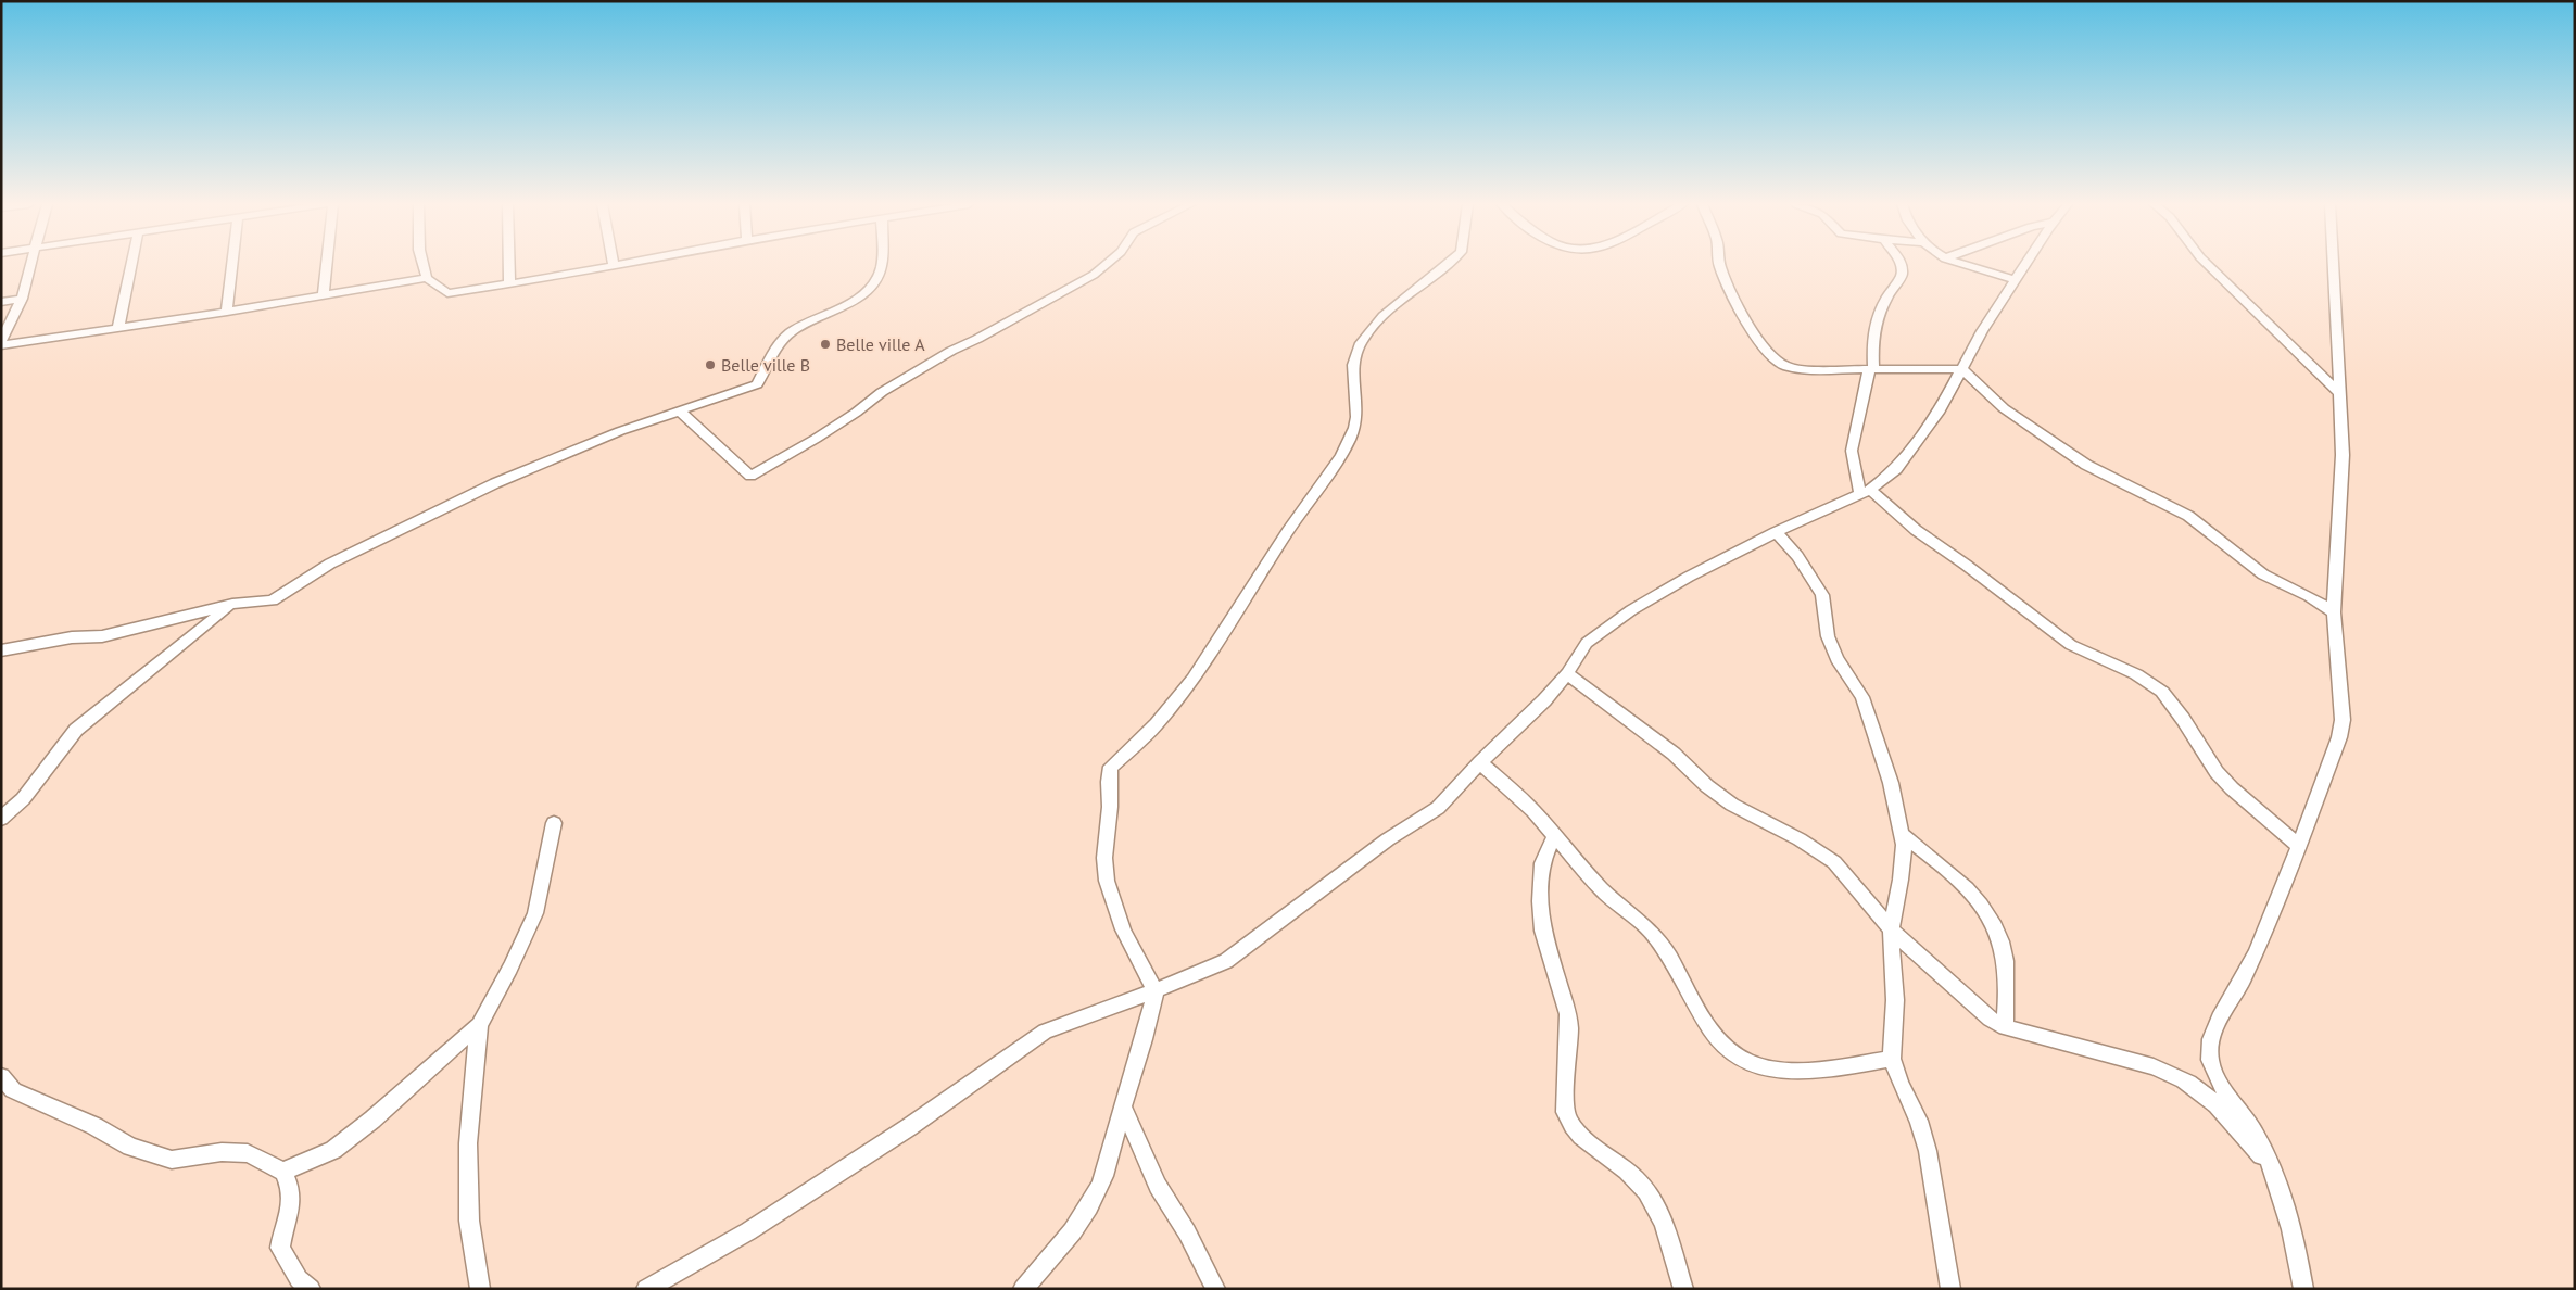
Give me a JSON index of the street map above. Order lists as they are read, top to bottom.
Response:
{
  "places": ["Belle ville A", "Belle ville B"]
}
